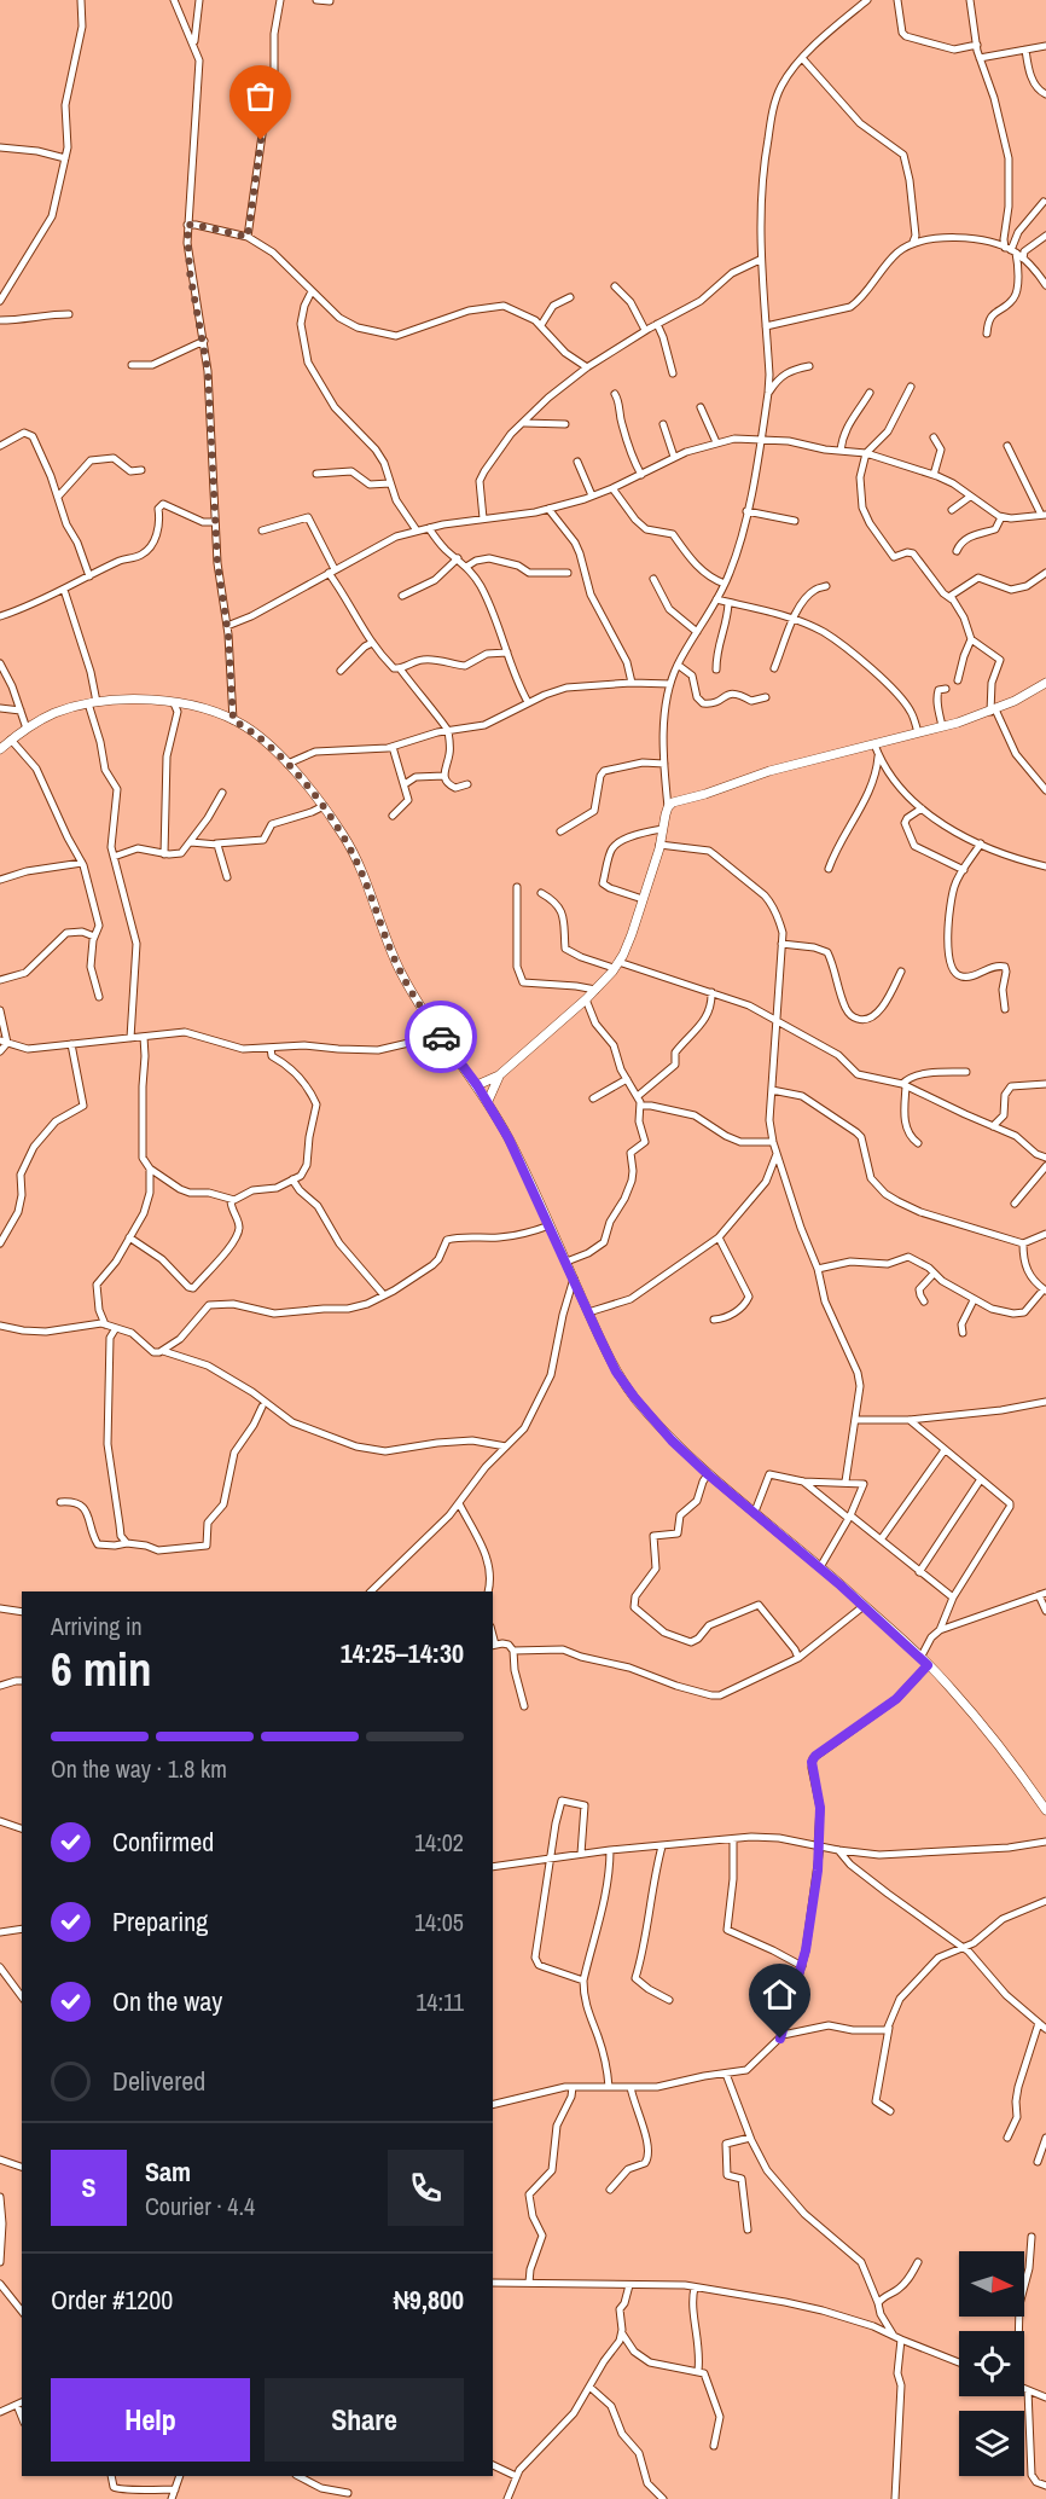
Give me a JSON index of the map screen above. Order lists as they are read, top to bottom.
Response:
{
  "north": "right",
  "page": {
    "heading": ["6 min", "Arriving in", "14:25–14:30"],
    "panel": [
      "Sam",
      "Courier · 4.4",
      "Order #1200",
      "₦9,800"
    ],
    "bar": "On the way · 1.8 km",
    "list": [
      ["Confirmed", "14:02"],
      ["Preparing", "14:05"],
      ["On the way", "14:11"],
      "Delivered"
    ],
    "round": "S",
    "buttons": ["Help", "Share"]
  }
}
